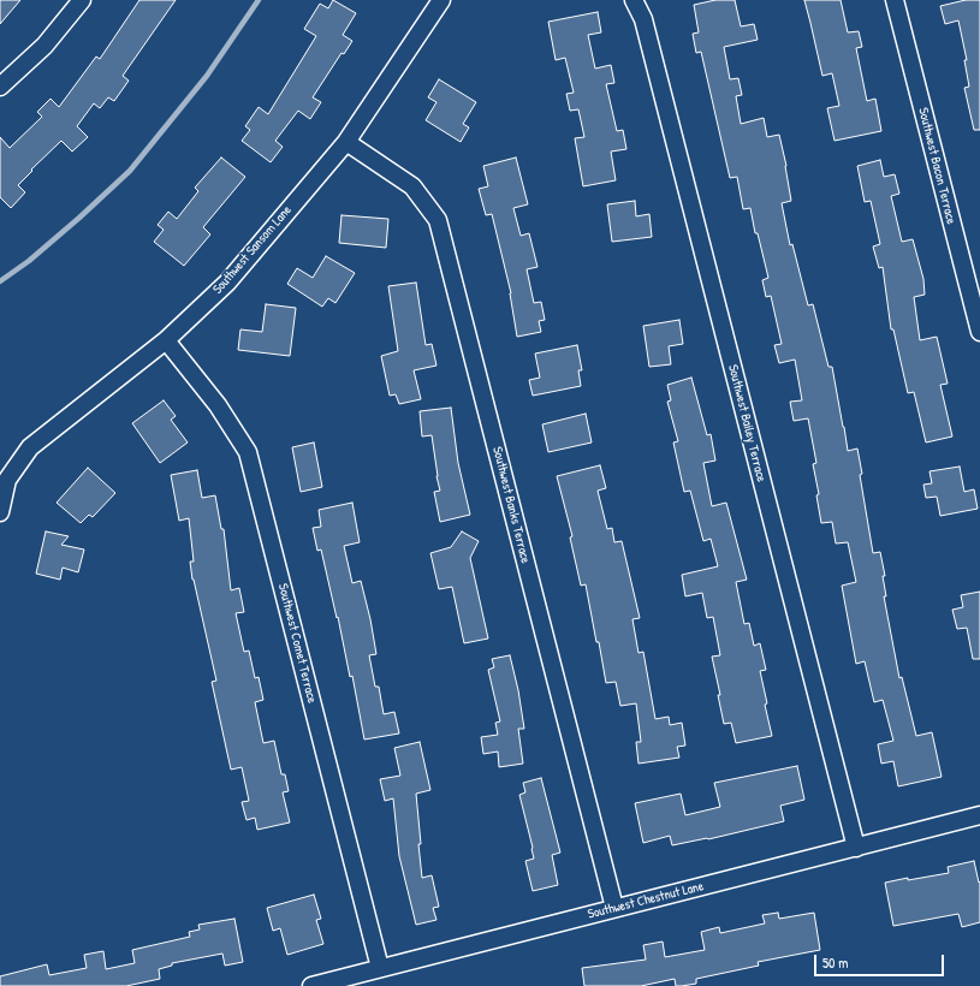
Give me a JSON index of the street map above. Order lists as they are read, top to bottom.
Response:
{
  "streets": {
    "street": [
      "Southwest Bacon Terrace",
      "Southwest Sansom Lane",
      "Southwest Bailey Terrace",
      "Southwest Banks Terrace",
      "Southwest Comet Terrace",
      "Southwest Chestnut Lane"
    ]
  },
  "crossings": [
    ["Southwest Sansom Lane", "Southwest Banks Terrace"],
    ["Southwest Sansom Lane", "Southwest Comet Terrace"],
    ["Southwest Bailey Terrace", "Southwest Chestnut Lane"],
    ["Southwest Banks Terrace", "Southwest Chestnut Lane"],
    ["Southwest Comet Terrace", "Southwest Chestnut Lane"]
  ],
  "scale_bar": "50 m"
}
